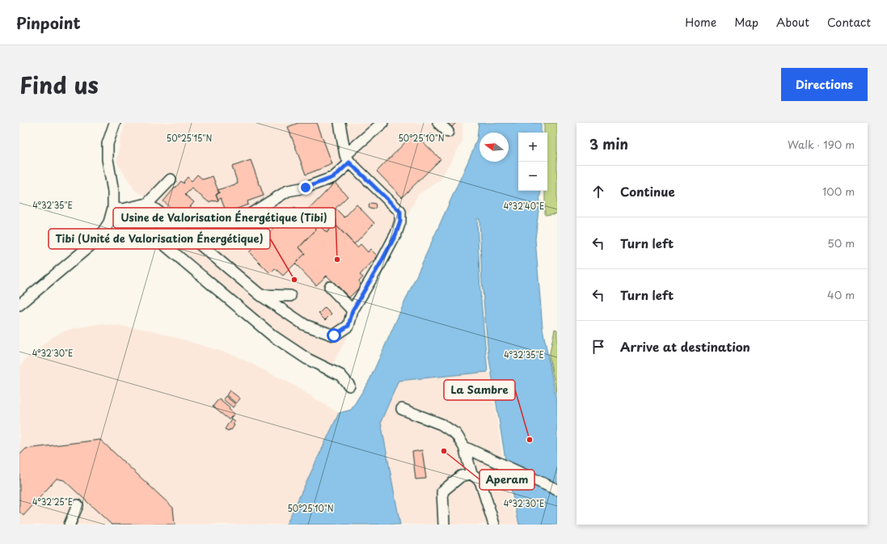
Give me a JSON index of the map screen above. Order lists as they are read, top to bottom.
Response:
{
  "places": [
    "Usine de Valorisation Énergétique (Tibi)",
    "Tibi (Unité de Valorisation Énergétique)",
    "La Sambre",
    "Aperam"
  ],
  "north": "left",
  "page": {
    "header": "Pinpoint",
    "nav": [
      "Home",
      "Map",
      "About",
      "Contact"
    ],
    "title": "Find us",
    "buttons": "Directions",
    "heading": ["3 min", "Walk · 190 m"],
    "map_buttons": ["+", "−"],
    "list": [
      ["Continue", "100 m"],
      ["Turn left", "50 m"],
      ["Turn left", "40 m"],
      "Arrive at destination"
    ]
  },
  "coordinates": [
    "50°25'15\"N",
    "50°25'10\"N",
    "4°32'35\"E",
    "4°32'40\"E",
    "4°32'30\"E",
    "4°32'25\"E"
  ]
}
